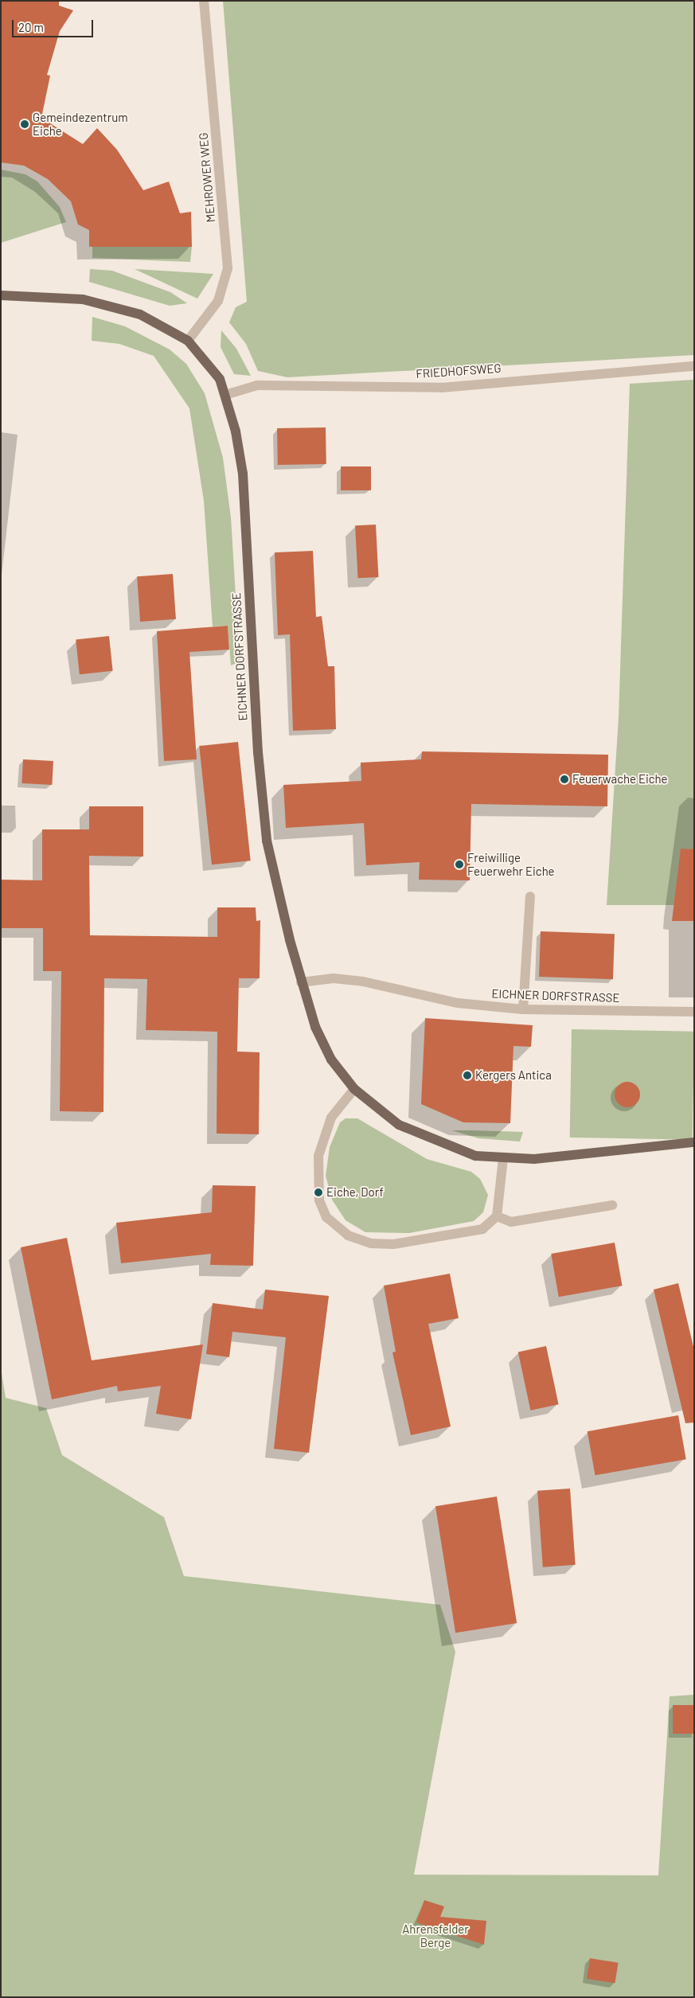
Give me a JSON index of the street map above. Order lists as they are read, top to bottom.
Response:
{
  "streets": {
    "main road": ["EICHNER DORFSTRASSE"],
    "street": ["MEHROWER WEG", "FRIEDHOFSWEG"]
  },
  "crossings": [
    ["MEHROWER WEG", "EICHNER DORFSTRASSE"],
    ["FRIEDHOFSWEG", "EICHNER DORFSTRASSE"]
  ],
  "parks": ["Ahrensfelder Berge"],
  "places": [
    "Gemeindezentrum Eiche",
    "Feuerwache Eiche",
    "Freiwillige Feuerwehr Eiche",
    "Kergers Antica",
    "Eiche, Dorf"
  ],
  "scale_bar": "20 m"
}
